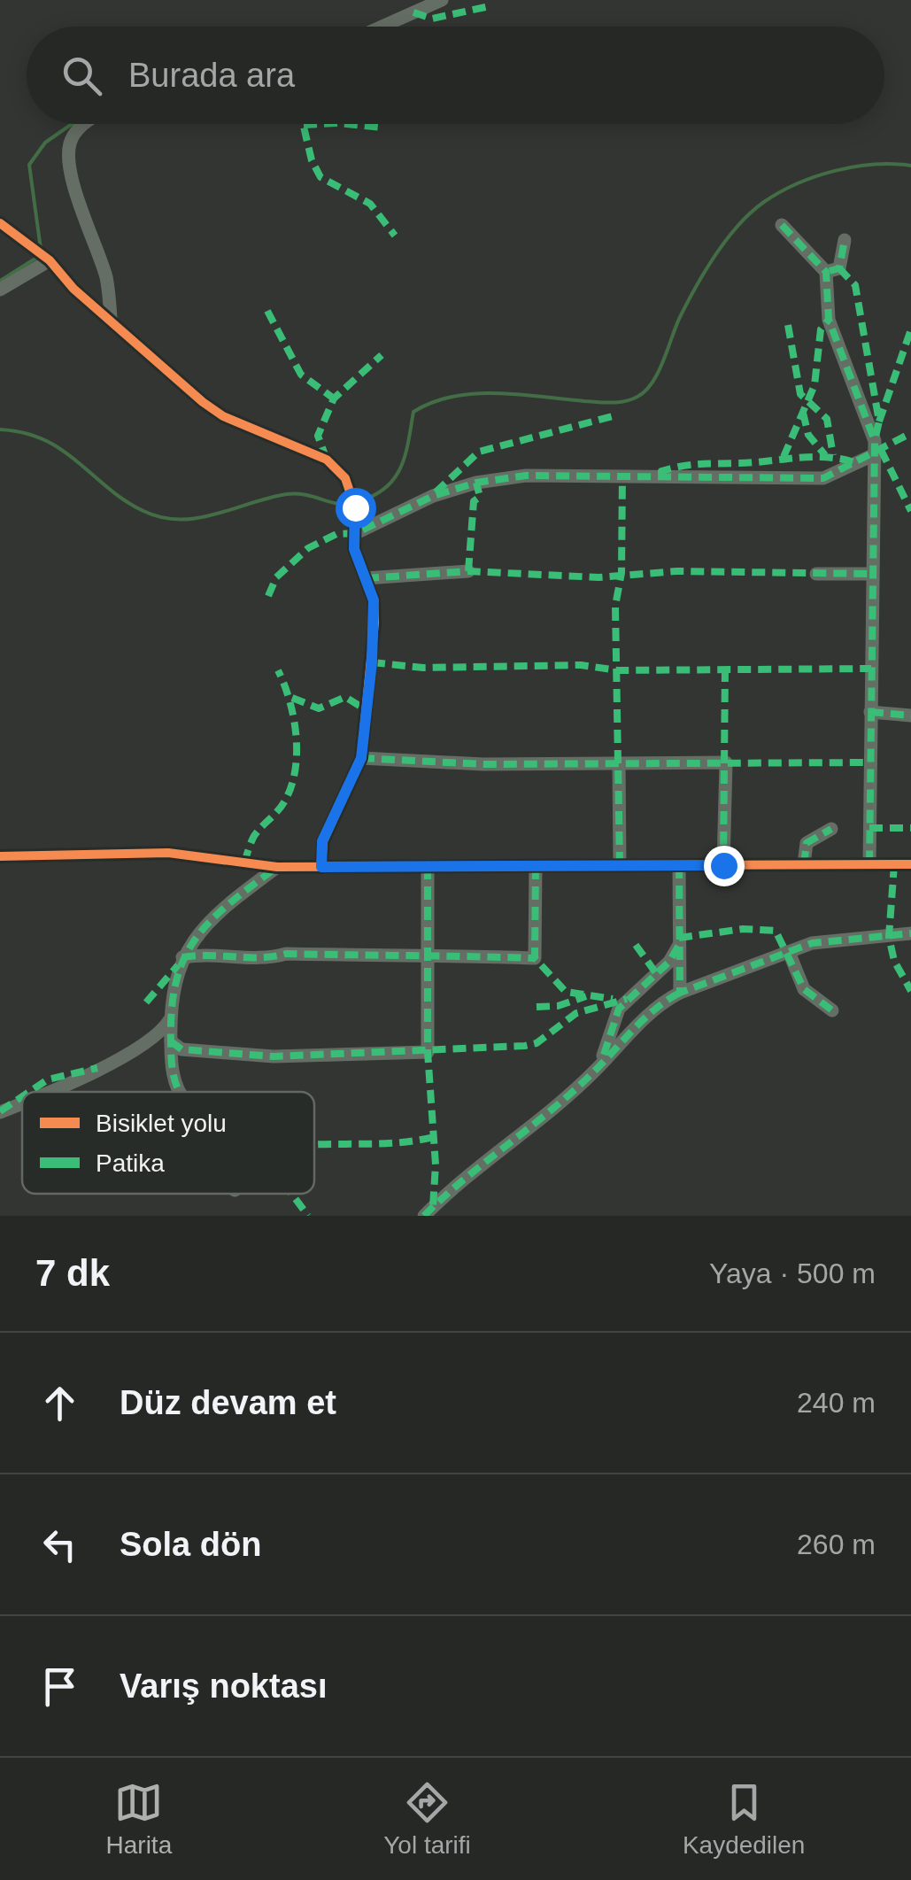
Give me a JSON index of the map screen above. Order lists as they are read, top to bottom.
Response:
{
  "legend": ["Bisiklet yolu", "Patika"],
  "page": {
    "search": "Burada ara",
    "heading": ["7 dk", "Yaya · 500 m"],
    "list": [
      ["Düz devam et", "240 m"],
      ["Sola dön", "260 m"],
      "Varış noktası"
    ],
    "nav": ["Harita", "Yol tarifi", "Kaydedilen"]
  }
}
